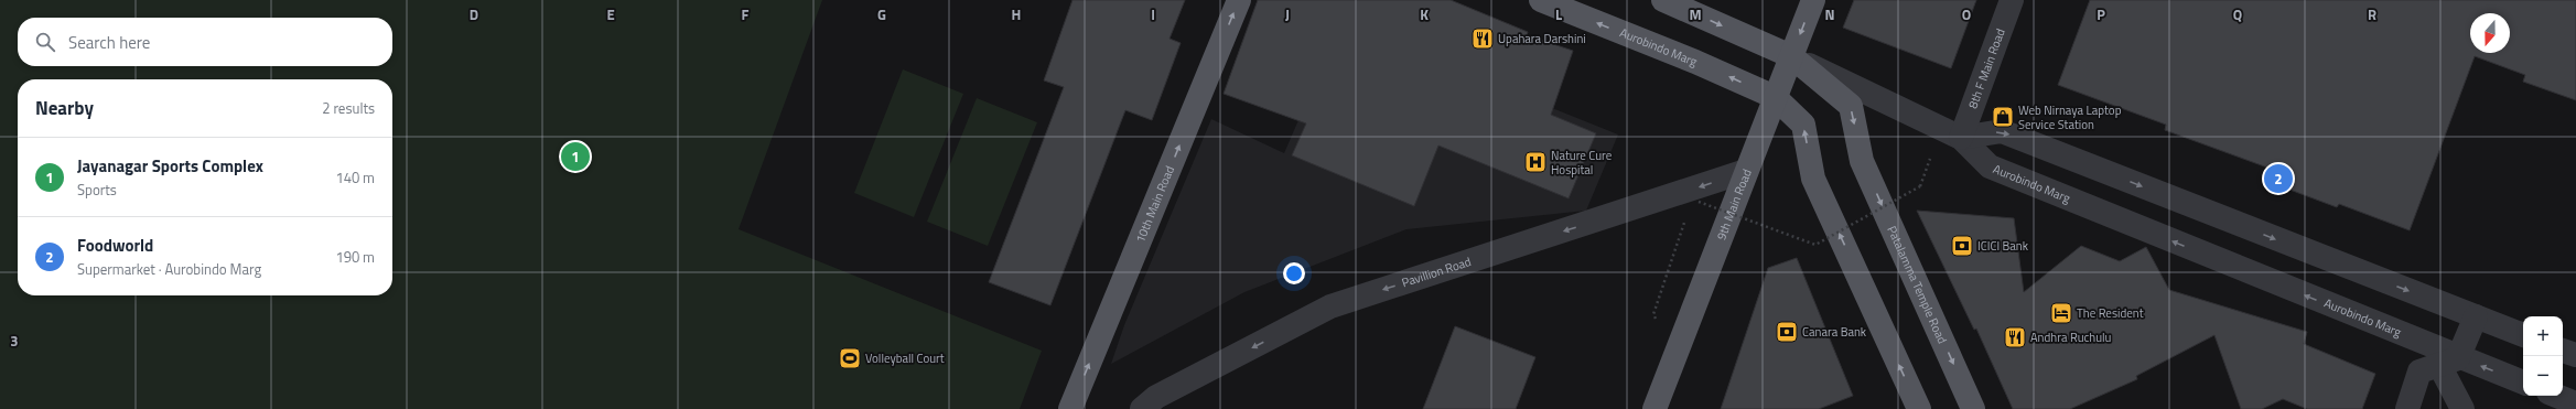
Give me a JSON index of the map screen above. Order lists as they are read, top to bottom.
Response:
{
  "streets": {
    "main road": [
      "Aurobindo Marg",
      "9th Main Road",
      "10th Main Road",
      "Patalamma Temple Road"
    ],
    "street": ["8th F Main Road", "Pavillion Road"]
  },
  "crossings": [
    ["Aurobindo Marg", "8th F Main Road"],
    ["Aurobindo Marg", "9th Main Road"],
    ["9th Main Road", "Pavillion Road"],
    ["9th Main Road", "Patalamma Temple Road"]
  ],
  "one_way": ["Aurobindo Marg", "10th Main Road", "Pavillion Road"],
  "places": {
    "restaurant": ["Upahara Darshini", "Andhra Ruchulu"],
    "shop": ["Web Nirnaya Laptop Service Station"],
    "hospital": ["Nature Cure Hospital"],
    "bank": ["ICICI Bank", "Canara Bank"],
    "hotel": ["The Resident"],
    "sports": ["Volleyball Court"]
  },
  "north": "bottom",
  "page": {
    "search": "Search here",
    "heading": ["Nearby", "2 results"],
    "list": [
      {
        "mark": "1",
        "name": "Jayanagar Sports Complex",
        "note": "Sports",
        "value": "140 m"
      },
      {
        "mark": "2",
        "name": "Foodworld",
        "note": "Supermarket · Aurobindo Marg",
        "value": "190 m"
      }
    ],
    "pins": ["1", "2"],
    "map_buttons": ["+", "−"]
  },
  "grid": {
    "columns": [
      "D",
      "E",
      "F",
      "G",
      "H",
      "I",
      "J",
      "K",
      "L",
      "M",
      "N",
      "O",
      "P",
      "Q",
      "R"
    ],
    "rows": ["3"]
  }
}
